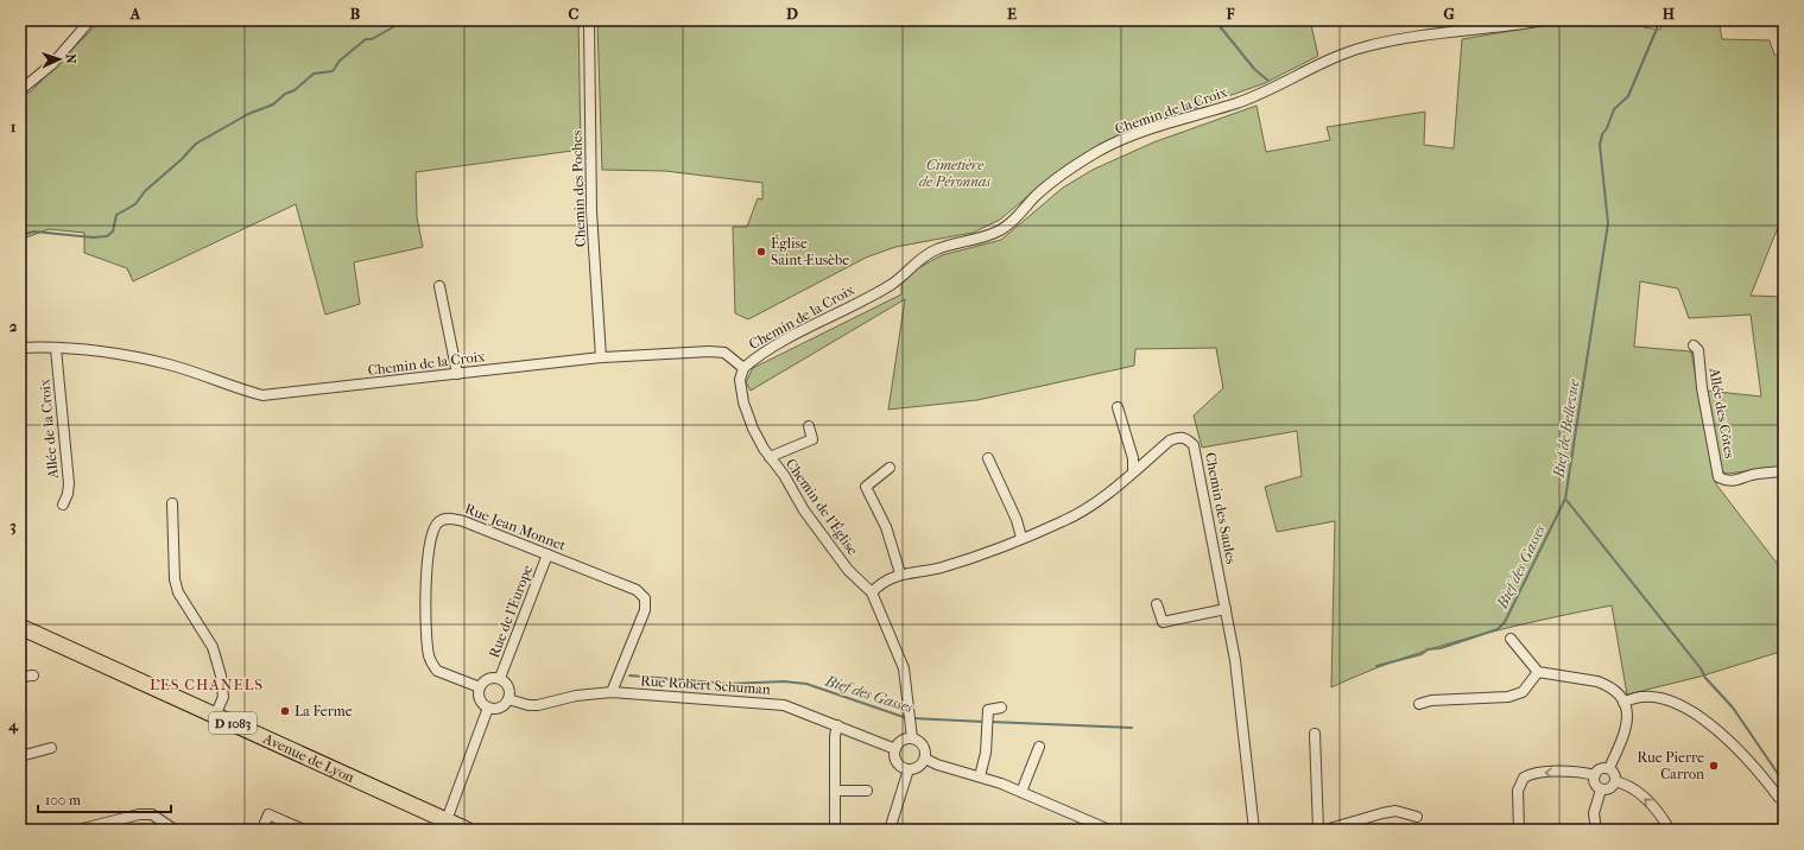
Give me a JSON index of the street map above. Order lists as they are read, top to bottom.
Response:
{
  "streets": {
    "main road": ["D 1083", "Avenue de Lyon"],
    "street": [
      "Chemin de la Croix",
      "Chemin des Poches",
      "Allée des Côtes",
      "Allée de la Croix",
      "Chemin de l'Église",
      "Chemin des Saules",
      "Rue Jean Monnet",
      "Rue de l'Europe",
      "Rue Robert Schuman"
    ]
  },
  "crossings": [
    ["Chemin de la Croix", "Chemin des Poches"],
    ["Chemin de la Croix", "Allée de la Croix"],
    ["Chemin de la Croix", "Chemin de l'Église"],
    ["Chemin de l'Église", "Chemin des Saules"],
    ["Chemin de l'Église", "Rue Robert Schuman"],
    ["Rue Jean Monnet", "Rue de l'Europe"],
    ["Rue Jean Monnet", "Rue Robert Schuman"],
    ["Rue de l'Europe", "Rue Robert Schuman"]
  ],
  "districts": ["LES CHANELS"],
  "water": ["Bief de Bellevue", "Bief des Gasses"],
  "parks": ["Cimetière de Péronnas"],
  "places": ["Église Saint-Eusèbe", "La Ferme", "Rue Pierre Carron"],
  "scale_bar": "100 m",
  "north": "right",
  "grid": {
    "columns": [
      "A",
      "B",
      "C",
      "D",
      "E",
      "F",
      "G",
      "H"
    ],
    "rows": [
      "1",
      "2",
      "3",
      "4"
    ]
  }
}
